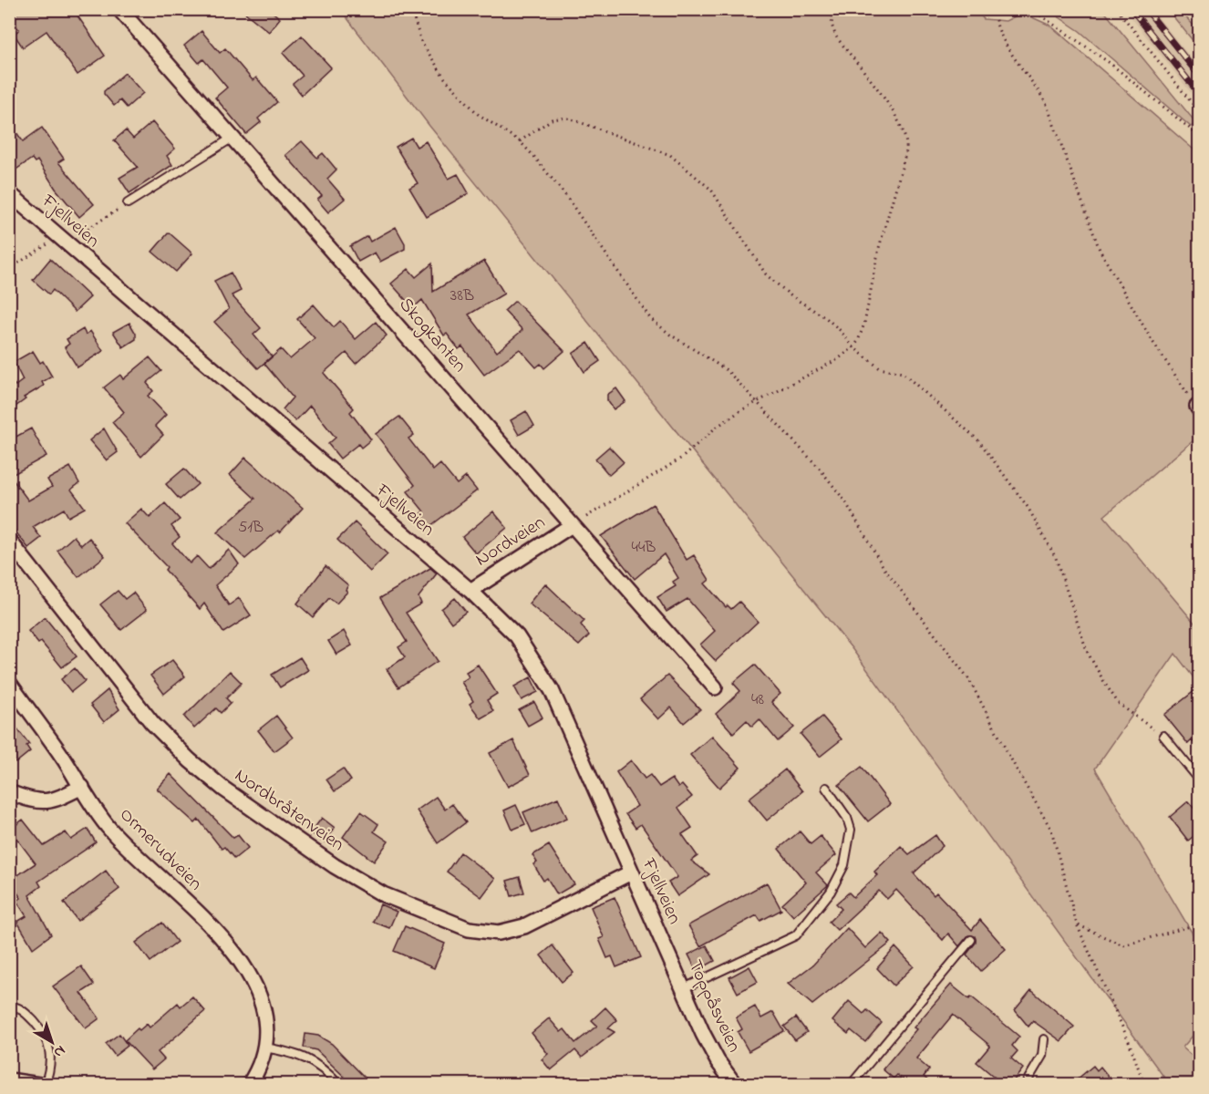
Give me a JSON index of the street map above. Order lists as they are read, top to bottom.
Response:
{
  "streets": {
    "street": [
      "Fjellveien",
      "Skogkanten",
      "Nordveien",
      "Nordbråtenveien",
      "Ormerudveien",
      "Toppåsveien"
    ]
  },
  "crossings": [
    ["Fjellveien", "Nordveien"],
    ["Fjellveien", "Nordbråtenveien"],
    ["Fjellveien", "Toppåsveien"],
    ["Skogkanten", "Nordveien"]
  ],
  "house_numbers": [
    "38B",
    "51B",
    "44B",
    "48"
  ],
  "north": "bottom right"
}
